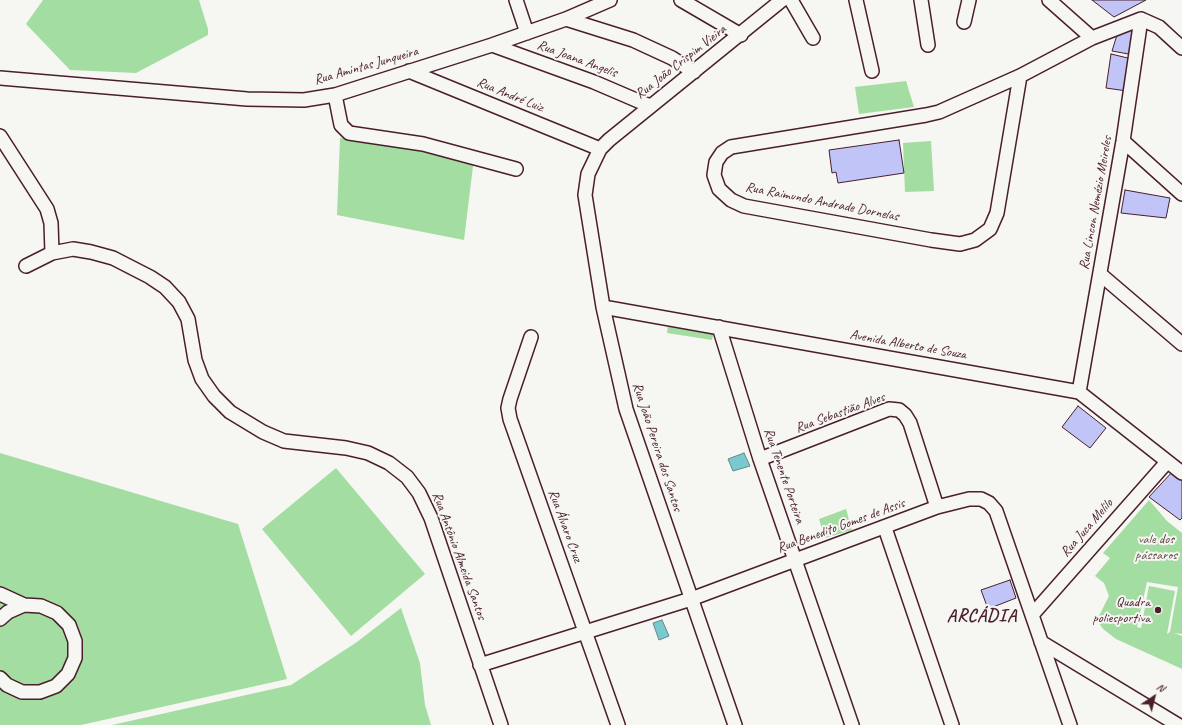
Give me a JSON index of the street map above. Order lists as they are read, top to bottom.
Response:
{
  "streets": {
    "street": [
      "Rua Joana Angelis",
      "Rua João Crispim Vieira",
      "Rua Amintas Junqueira",
      "Rua André Luiz",
      "Rua Raimundo Andrade Dornelas",
      "Rua Lincon Nemézio Meireles",
      "Avenida Alberto de Souza",
      "Rua Sebastião Alves",
      "Rua João Pereira dos Santos",
      "Rua Tenente Porteira",
      "Rua Álvaro Cruz",
      "Rua Benedito Gomes de Assis",
      "Rua Juca Melilo",
      "Rua Antônio Almeida Santos"
    ]
  },
  "crossings": [
    ["Rua Joana Angelis", "Rua João Crispim Vieira"],
    ["Rua Joana Angelis", "Rua Amintas Junqueira"],
    ["Rua João Crispim Vieira", "Rua André Luiz"],
    ["Rua João Crispim Vieira", "Rua João Pereira dos Santos"],
    ["Rua Amintas Junqueira", "Rua André Luiz"],
    ["Rua André Luiz", "Rua João Pereira dos Santos"],
    ["Rua Raimundo Andrade Dornelas", "Rua Lincon Nemézio Meireles"],
    ["Rua Lincon Nemézio Meireles", "Avenida Alberto de Souza"],
    ["Avenida Alberto de Souza", "Rua João Pereira dos Santos"],
    ["Avenida Alberto de Souza", "Rua Tenente Porteira"],
    ["Avenida Alberto de Souza", "Rua Juca Melilo"],
    ["Rua Sebastião Alves", "Rua Tenente Porteira"],
    ["Rua Sebastião Alves", "Rua Benedito Gomes de Assis"],
    ["Rua João Pereira dos Santos", "Rua Benedito Gomes de Assis"],
    ["Rua Tenente Porteira", "Rua Benedito Gomes de Assis"],
    ["Rua Álvaro Cruz", "Rua Benedito Gomes de Assis"],
    ["Rua Benedito Gomes de Assis", "Rua Juca Melilo"],
    ["Rua Benedito Gomes de Assis", "Rua Antônio Almeida Santos"]
  ],
  "districts": ["ARCÁDIA"],
  "parks": ["vale dos pássaros"],
  "places": ["Quadra poliesportiva"],
  "north": "top right"
}
